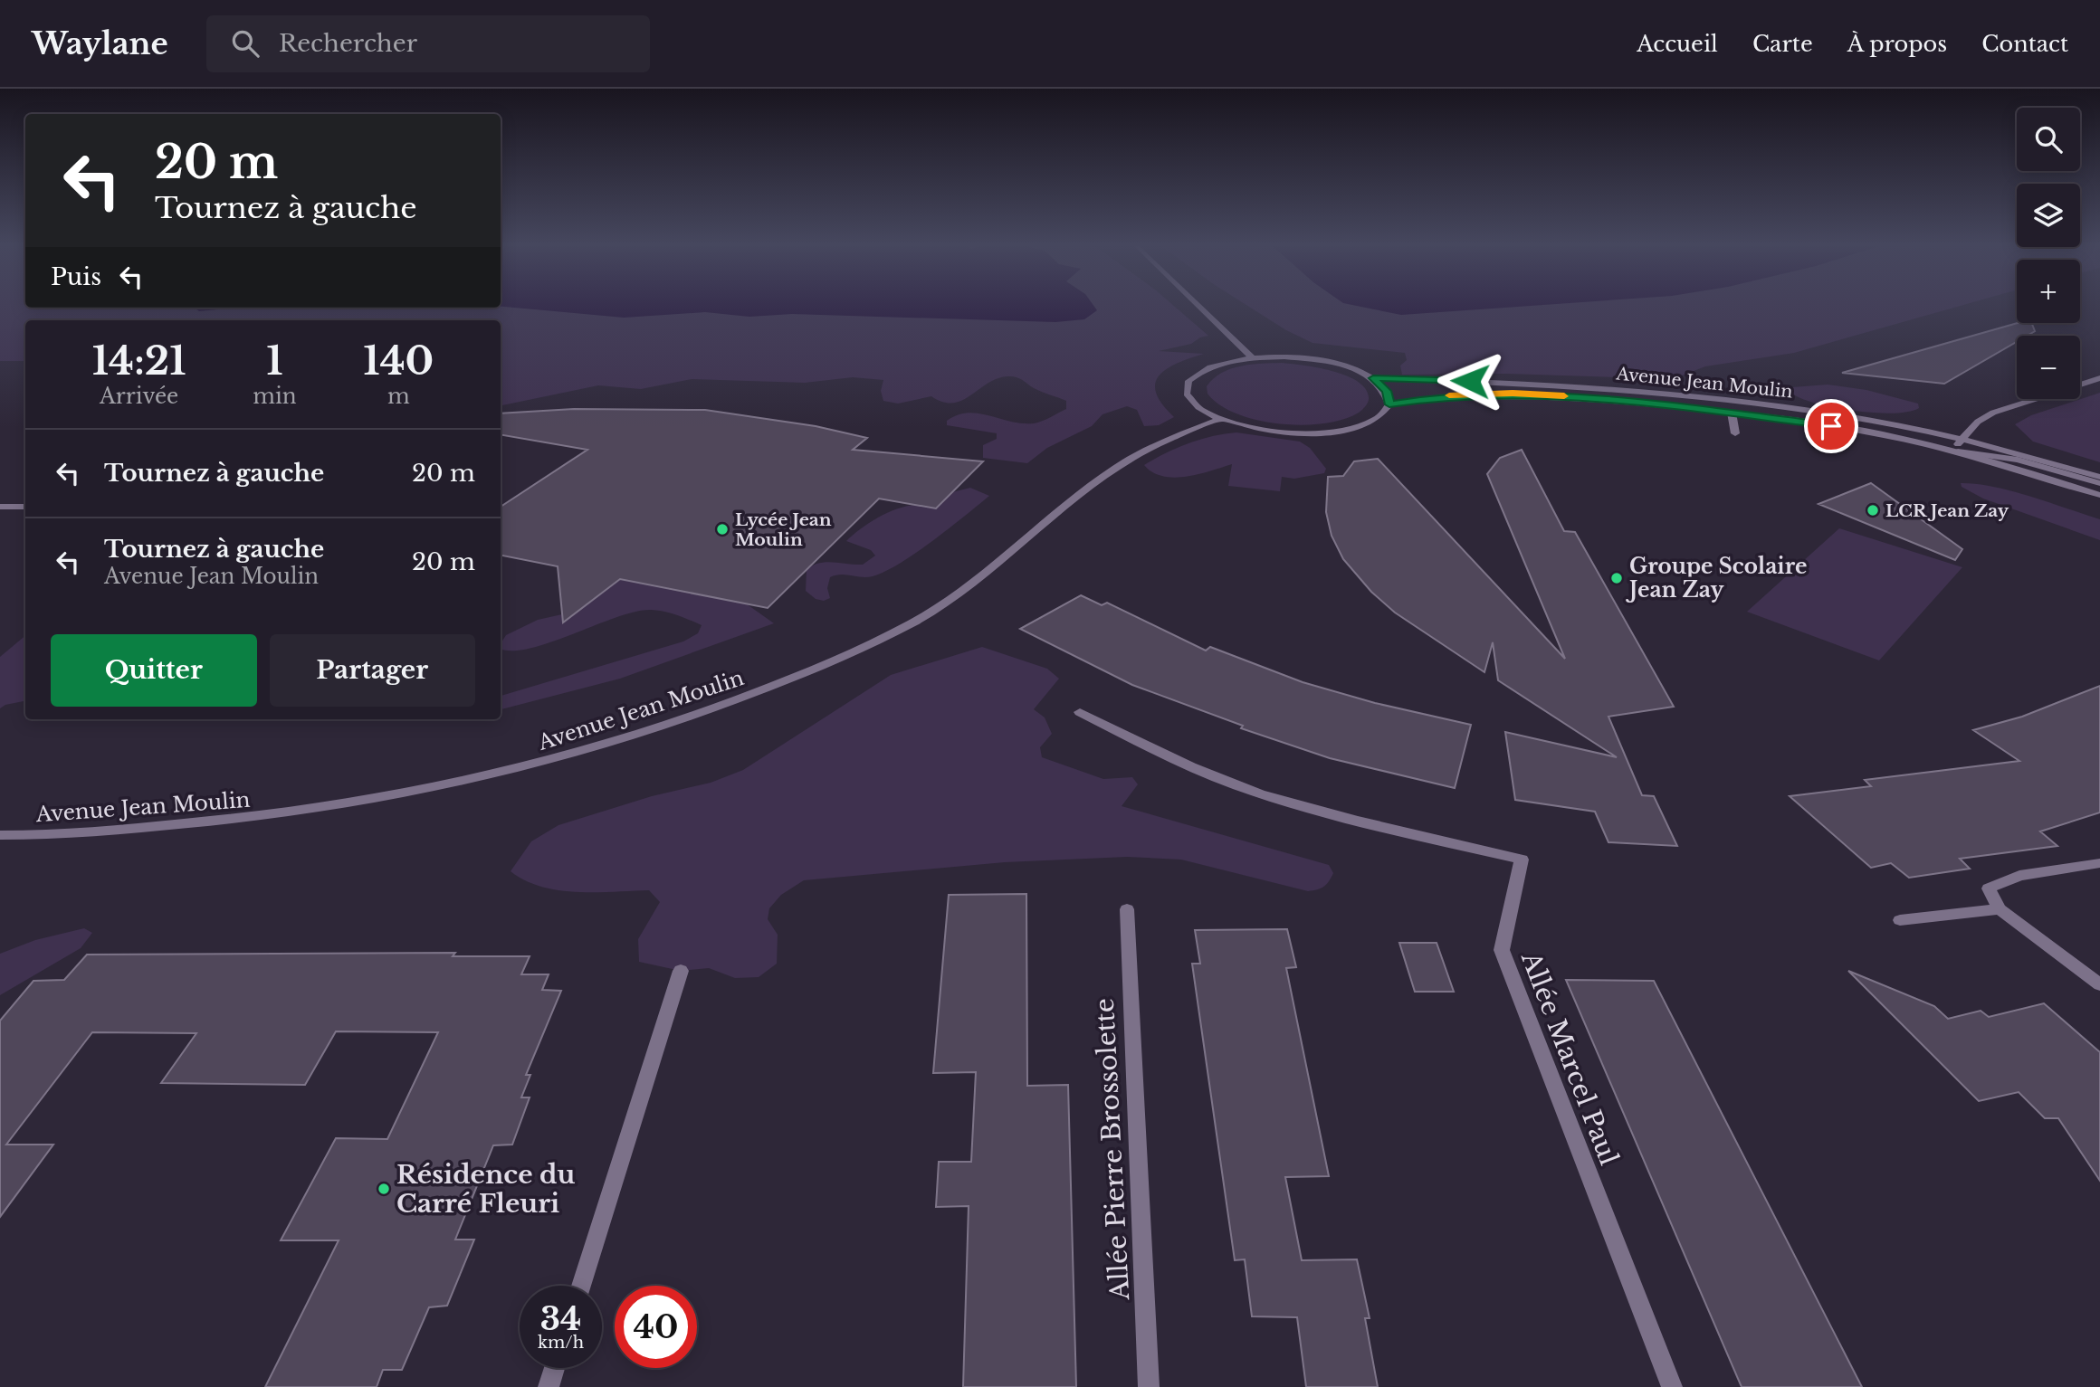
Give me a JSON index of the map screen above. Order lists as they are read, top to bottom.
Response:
{
  "streets": {
    "street": ["Avenue Jean Moulin", "Allée Marcel Paul", "Allée Pierre Brossolette"]
  },
  "places": [
    "LCR Jean Zay",
    "Lycée Jean Moulin",
    "Groupe Scolaire Jean Zay",
    "Résidence du Carré Fleuri"
  ],
  "page": {
    "header": "Waylane",
    "search": "Rechercher",
    "nav": [
      "Accueil",
      "Carte",
      "À propos",
      "Contact"
    ],
    "map_buttons": ["+", "−"],
    "turn": ["20 m", "Tournez à gauche"],
    "then": "Puis",
    "eta": [
      "14:21",
      "Arrivée",
      "1",
      "min",
      "140",
      "m"
    ],
    "list": [
      {
        "name": "Tournez à gauche",
        "value": "20 m"
      },
      {
        "name": "Tournez à gauche",
        "note": "Avenue Jean Moulin",
        "value": "20 m"
      }
    ],
    "buttons": ["Quitter", "Partager"],
    "speed": "34 km/h",
    "limit": "40"
  }
}
